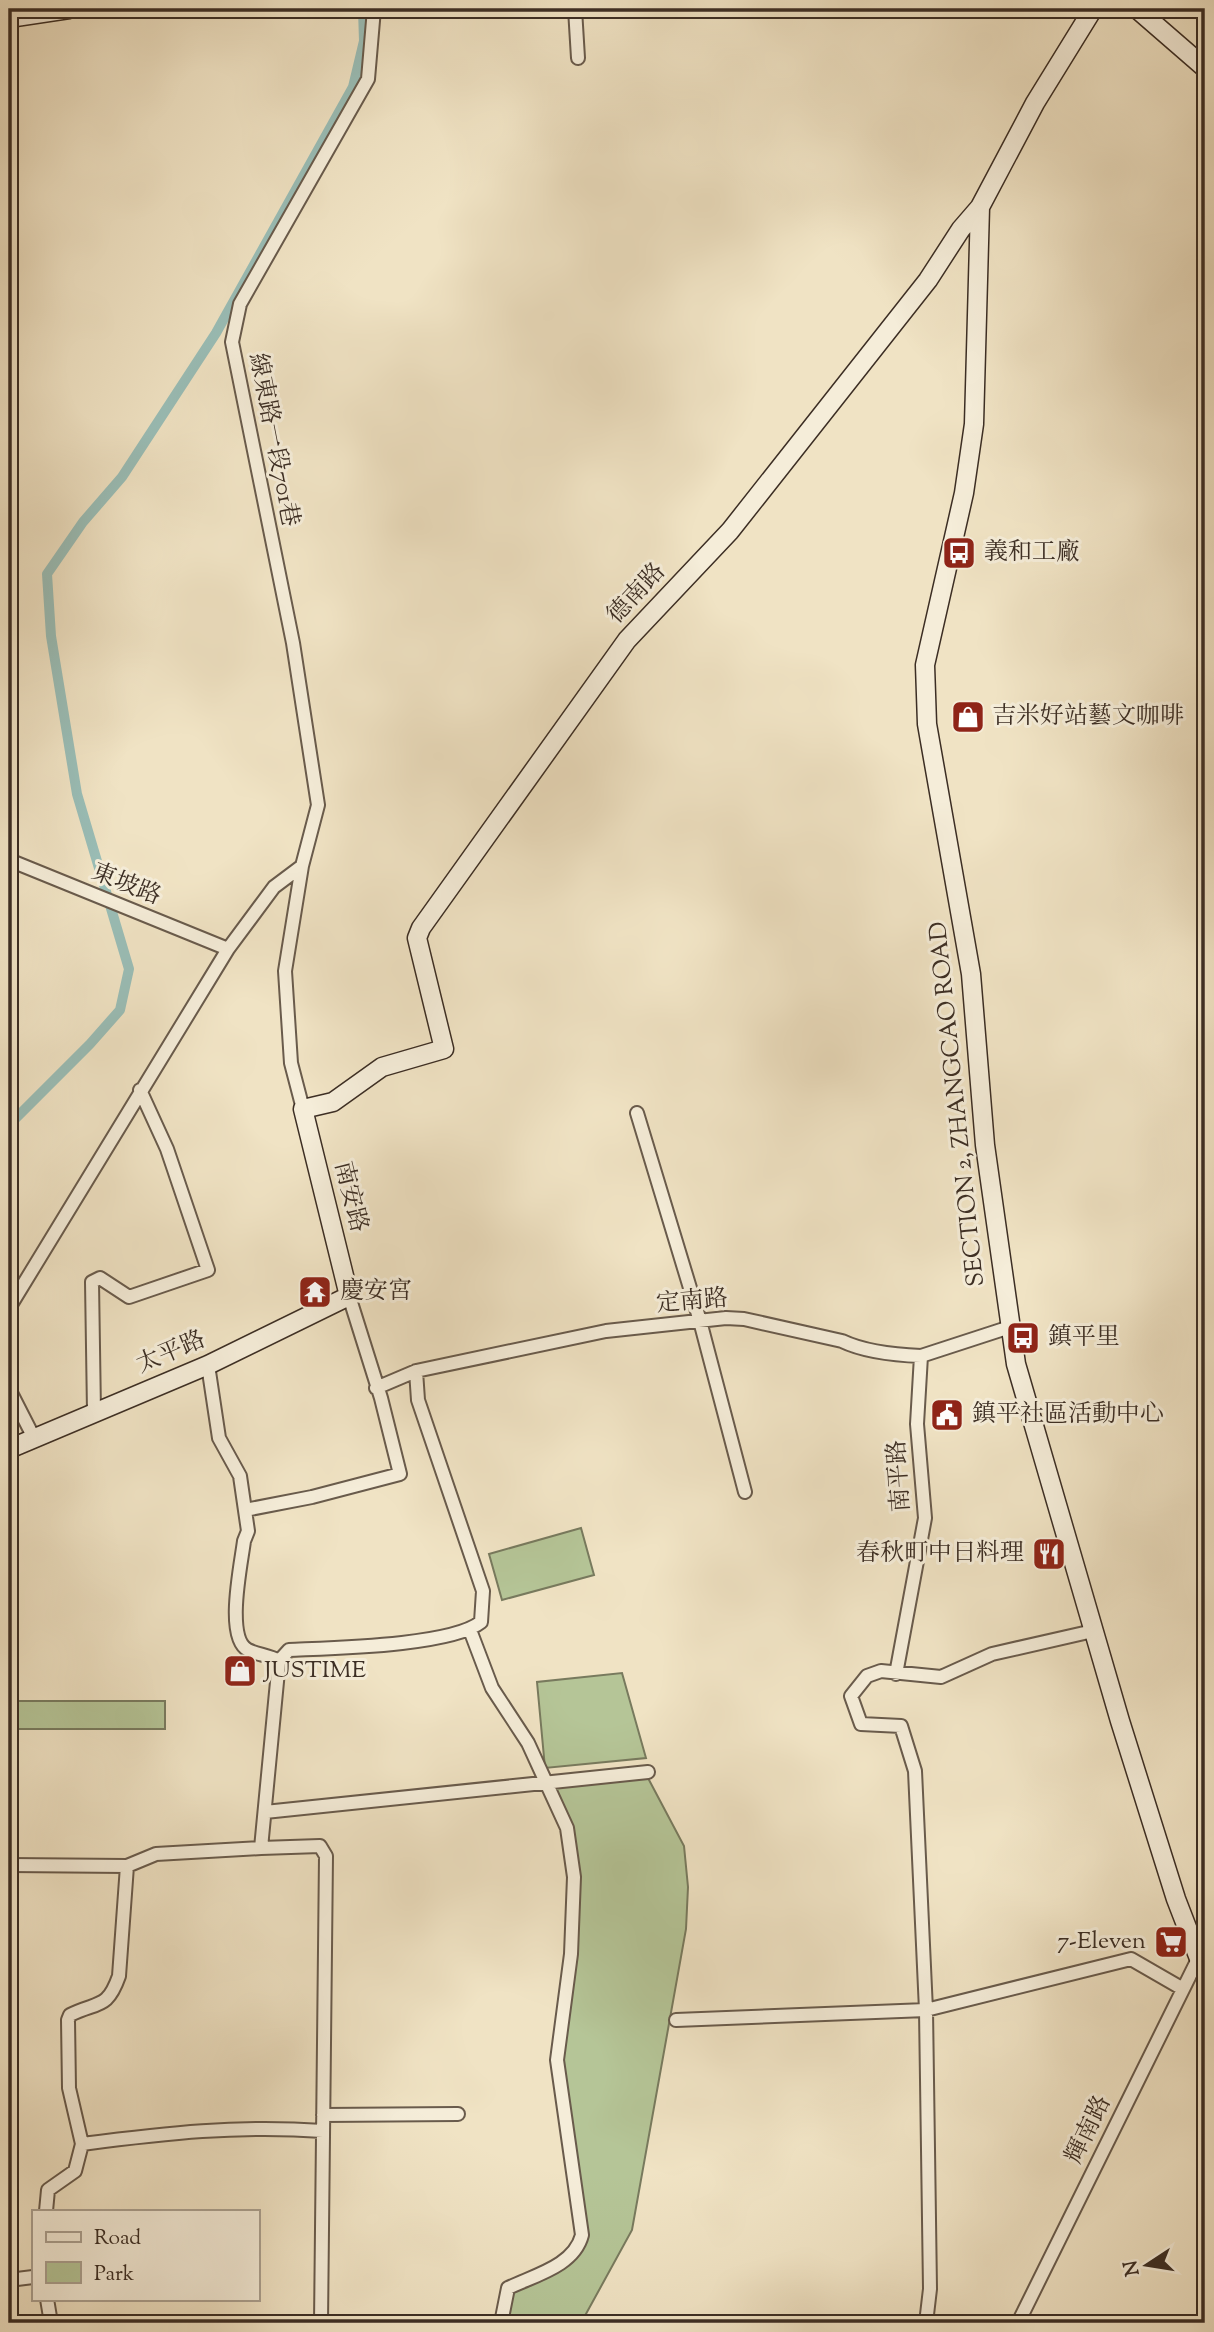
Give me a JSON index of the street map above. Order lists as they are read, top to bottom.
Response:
{
  "streets": {
    "street": [
      "線東路一段701巷",
      "德南路",
      "東坡路",
      "SECTION 2, ZHANGCAO ROAD",
      "南安路",
      "定南路",
      "太平路",
      "南平路",
      "輝南路"
    ]
  },
  "crossings": [
    ["線東路一段701巷", "德南路"],
    ["線東路一段701巷", "南安路"],
    ["德南路", "SECTION 2, ZHANGCAO ROAD"],
    ["德南路", "南安路"],
    ["SECTION 2, ZHANGCAO ROAD", "定南路"],
    ["SECTION 2, ZHANGCAO ROAD", "輝南路"],
    ["南安路", "太平路"],
    ["定南路", "南平路"]
  ],
  "places": {
    "bus stop": ["義和工廠", "鎮平里"],
    "shop": ["吉米好站藝文咖啡", "JUSTIME"],
    "temple": ["慶安宮"],
    "public building": ["鎮平社區活動中心"],
    "restaurant": ["春秋町中日料理"],
    "supermarket": ["7-Eleven"]
  },
  "legend": ["Road", "Park"],
  "north": "left"
}
